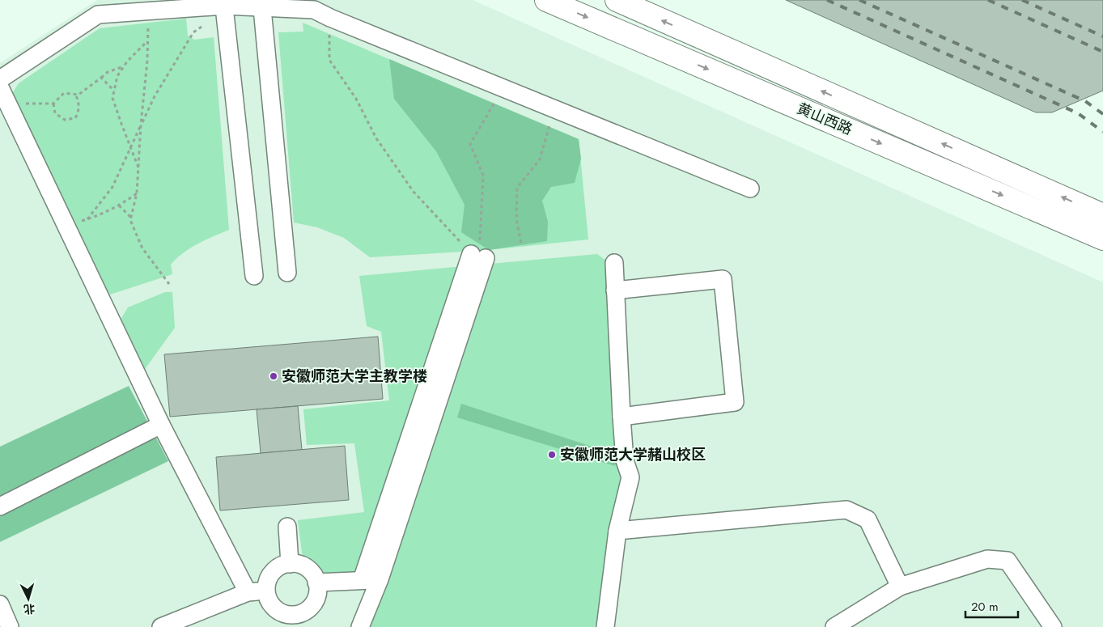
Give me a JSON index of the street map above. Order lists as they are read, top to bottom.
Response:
{
  "streets": {
    "main road": ["黄山西路"]
  },
  "places": ["安徽师范大学主教学楼", "安徽师范大学赭山校区"],
  "scale_bar": "20 m",
  "north": "bottom"
}
